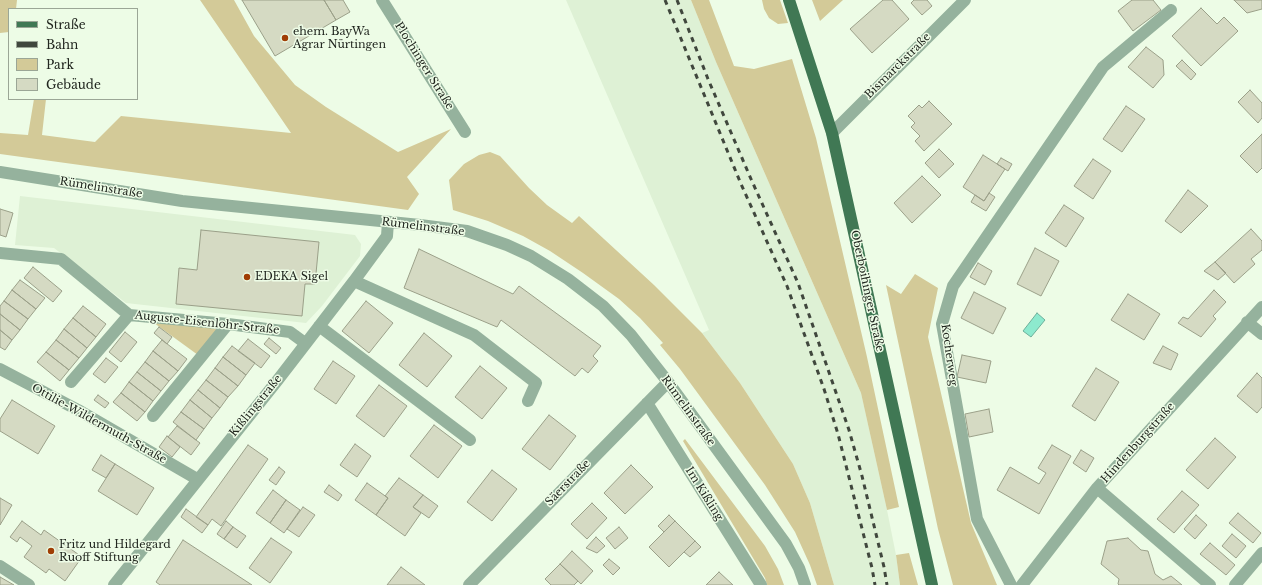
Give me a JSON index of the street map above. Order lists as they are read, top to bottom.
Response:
{
  "streets": {
    "main road": ["Oberboihinger Straße"],
    "street": [
      "Plochinger Straße",
      "Bismarckstraße",
      "Rümelinstraße",
      "Auguste-Eisenlohr-Straße",
      "Kocherweg",
      "Kißlingstraße",
      "Ottilie-Wildermuth-Straße",
      "Hindenburgstraße",
      "Säerstraße",
      "Im Kißling"
    ]
  },
  "crossings": [
    ["Bismarckstraße", "Oberboihinger Straße"],
    ["Rümelinstraße", "Kißlingstraße"],
    ["Rümelinstraße", "Säerstraße"],
    ["Auguste-Eisenlohr-Straße", "Kißlingstraße"],
    ["Kißlingstraße", "Ottilie-Wildermuth-Straße"],
    ["Säerstraße", "Im Kißling"]
  ],
  "places": ["ehem. BayWa Agrar Nürtingen", "EDEKA Sigel", "Fritz und Hildegard Ruoff Stiftung"],
  "legend": [
    "Straße",
    "Bahn",
    "Park",
    "Gebäude"
  ]
}
